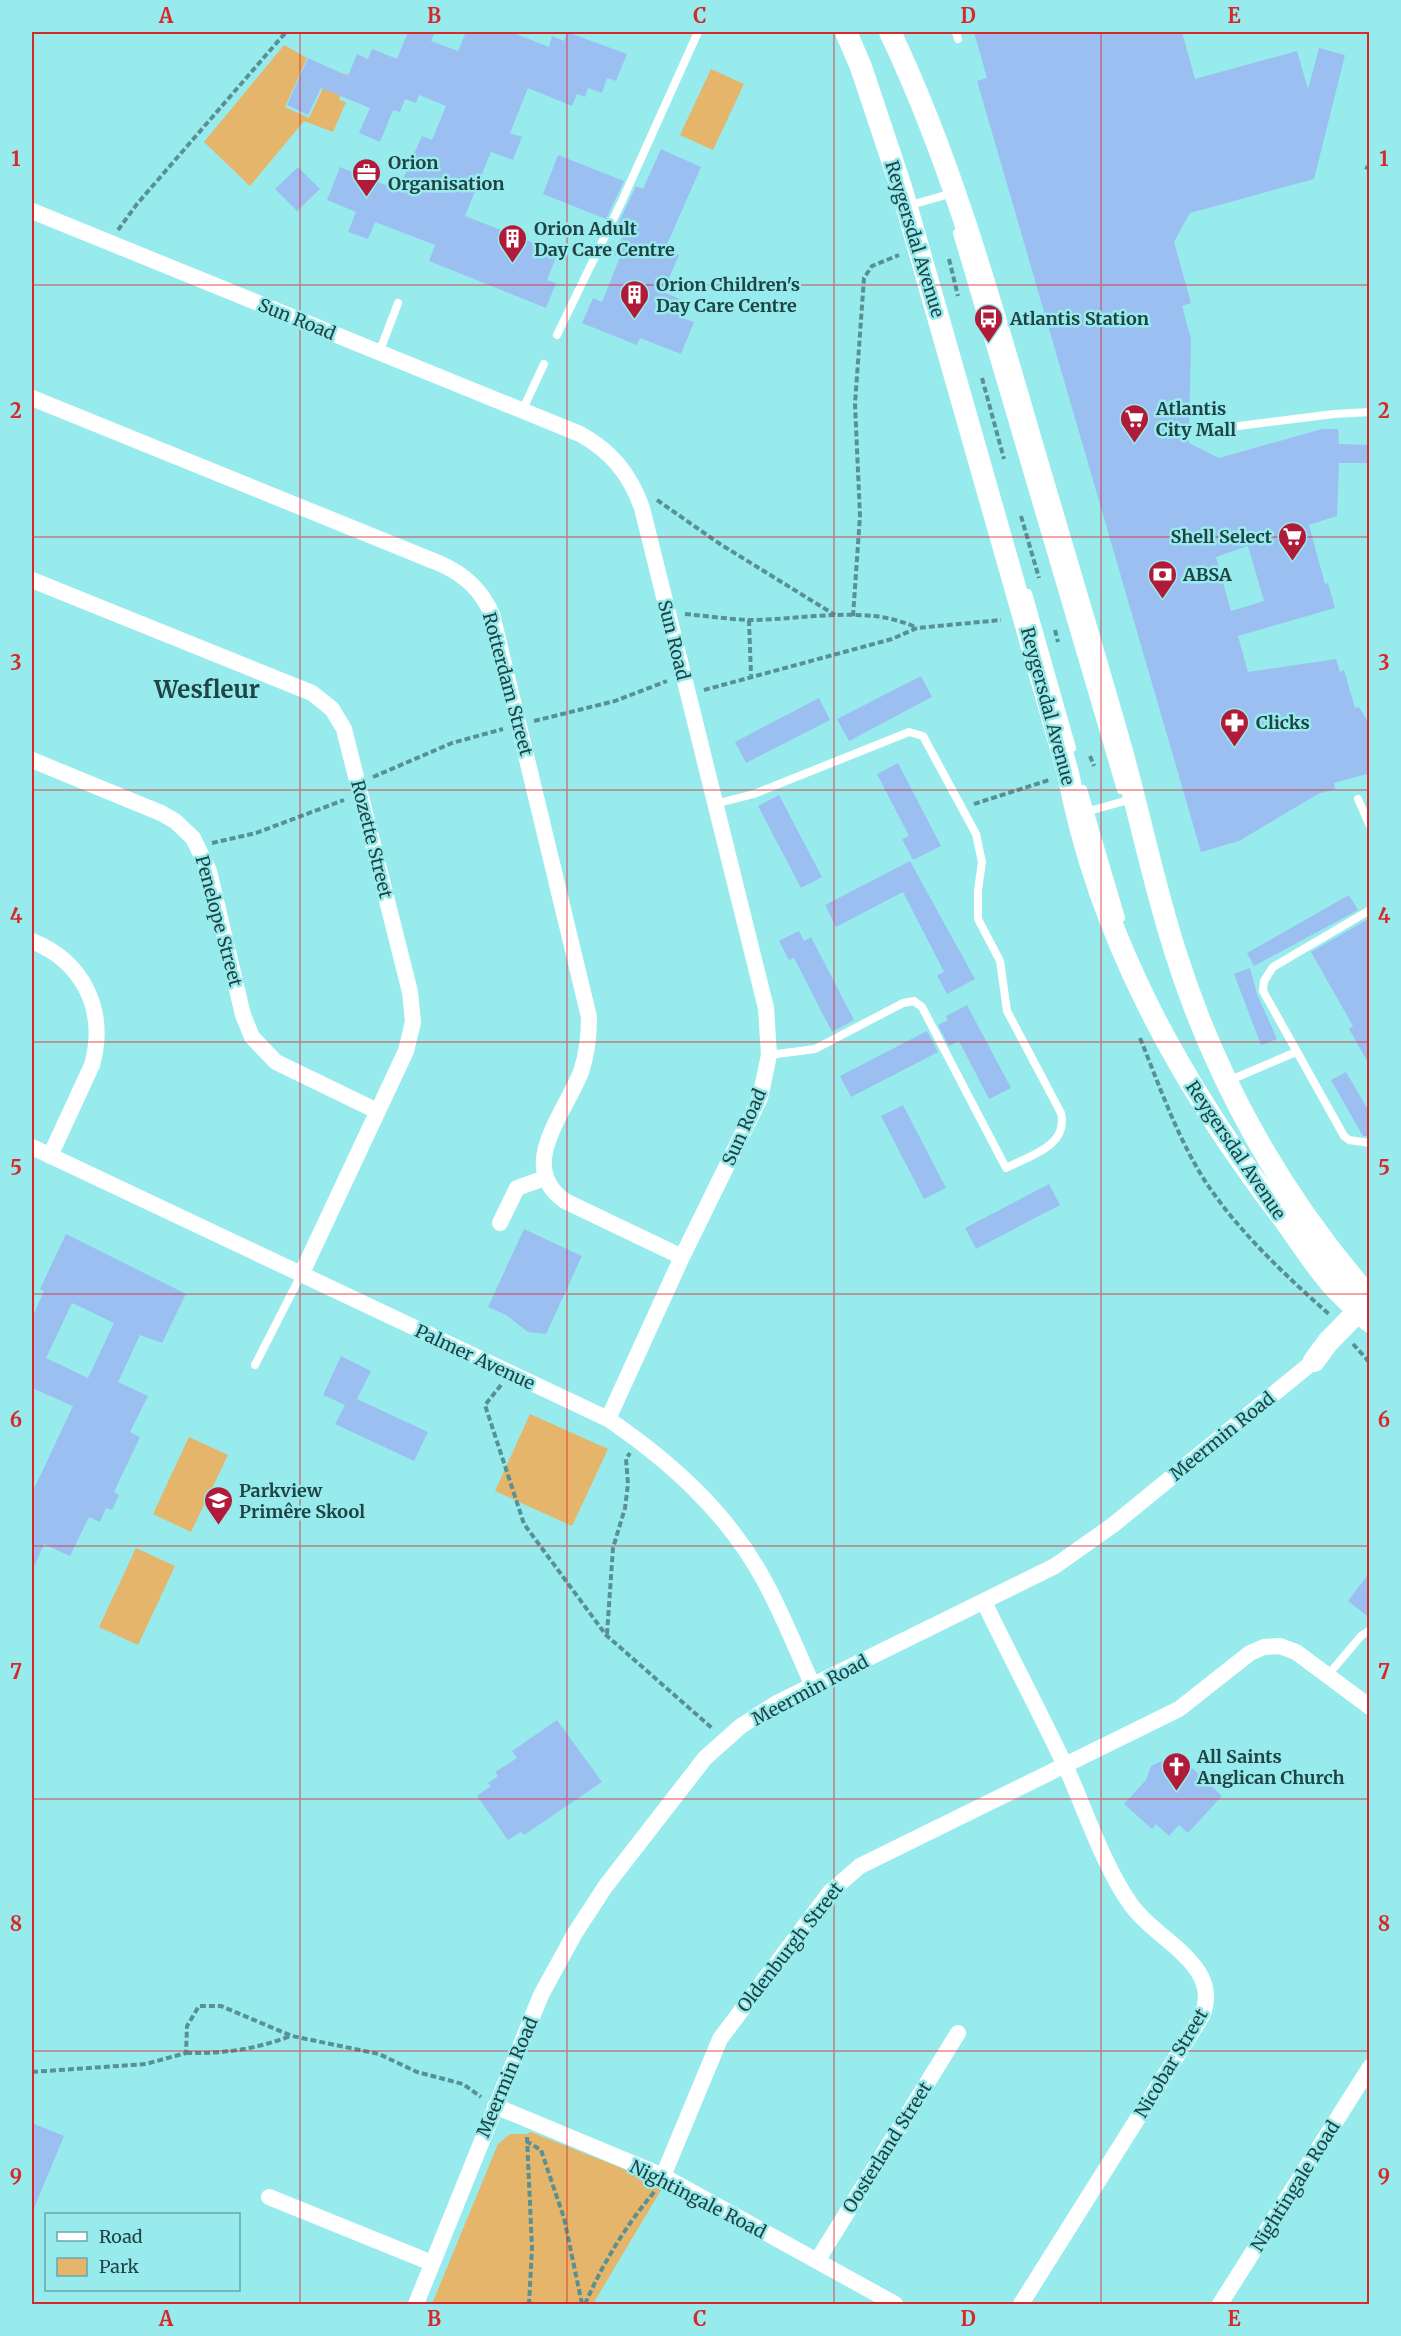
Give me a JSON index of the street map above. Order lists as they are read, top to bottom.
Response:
{
  "streets": {
    "main road": ["Reygersdal Avenue", "Meermin Road"],
    "street": [
      "Sun Road",
      "Rotterdam Street",
      "Rozette Street",
      "Penelope Street",
      "Palmer Avenue",
      "Oldenburgh Street",
      "Nicobar Street",
      "Oosterland Street",
      "Nightingale Road"
    ]
  },
  "crossings": [
    ["Reygersdal Avenue", "Meermin Road"],
    ["Sun Road", "Palmer Avenue"],
    ["Rozette Street", "Penelope Street"],
    ["Rozette Street", "Palmer Avenue"],
    ["Palmer Avenue", "Meermin Road"],
    ["Meermin Road", "Nicobar Street"],
    ["Meermin Road", "Nightingale Road"],
    ["Oldenburgh Street", "Nicobar Street"],
    ["Oldenburgh Street", "Nightingale Road"],
    ["Oosterland Street", "Nightingale Road"]
  ],
  "districts": ["Wesfleur"],
  "places": {
    "office": ["Orion Organisation"],
    "building": ["Orion Adult Day Care Centre", "Orion Children's Day Care Centre"],
    "bus stop": ["Atlantis Station"],
    "supermarket": ["Atlantis City Mall", "Shell Select"],
    "bank": ["ABSA"],
    "pharmacy": ["Clicks"],
    "school or university": ["Parkview Primêre Skool"],
    "church": ["All Saints Anglican Church"]
  },
  "legend": ["Road", "Park"],
  "grid": {
    "columns": [
      "A",
      "B",
      "C",
      "D",
      "E"
    ],
    "rows": [
      "1",
      "2",
      "3",
      "4",
      "5",
      "6",
      "7",
      "8",
      "9"
    ]
  }
}
